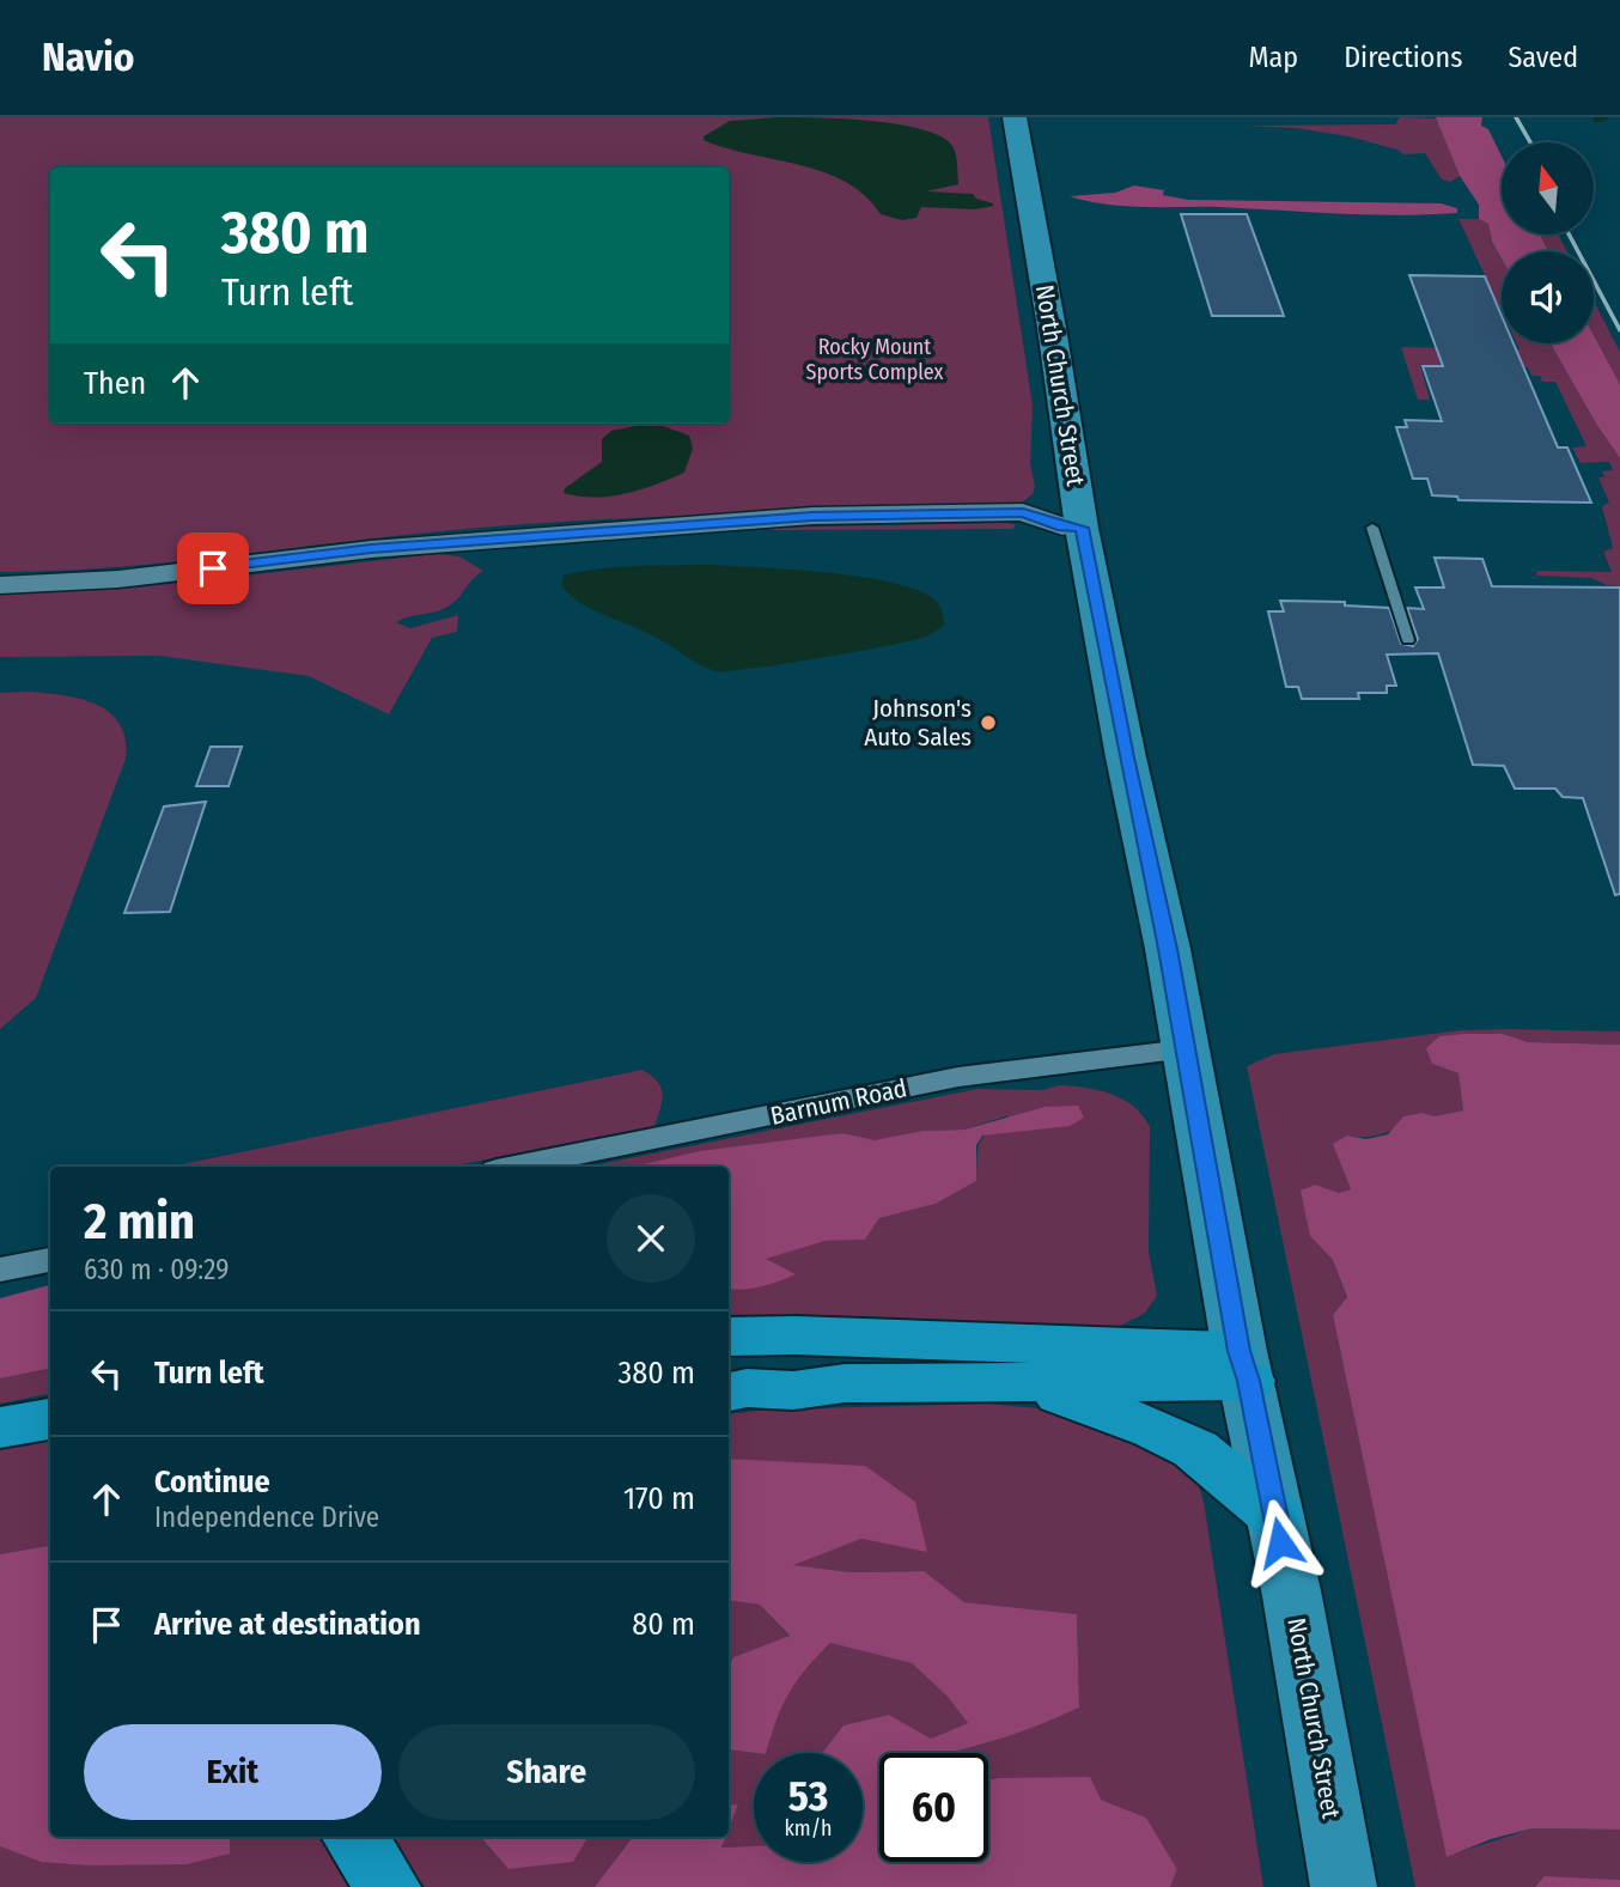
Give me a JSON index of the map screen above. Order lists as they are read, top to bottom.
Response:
{
  "streets": {
    "main road": ["North Church Street"],
    "street": ["Barnum Road"]
  },
  "crossings": [
    ["North Church Street", "Barnum Road"]
  ],
  "parks": ["Rocky Mount Sports Complex"],
  "places": ["Johnson's Auto Sales"],
  "north": "top",
  "page": {
    "header": "Navio",
    "nav": ["Map", "Directions", "Saved"],
    "turn": ["380 m", "Turn left"],
    "then": "Then",
    "heading": ["2 min", "630 m · 09:29"],
    "list": [
      {
        "name": "Turn left",
        "value": "380 m"
      },
      {
        "name": "Continue",
        "note": "Independence Drive",
        "value": "170 m"
      },
      {
        "name": "Arrive at destination",
        "value": "80 m"
      }
    ],
    "buttons": ["Exit", "Share"],
    "speed": "53 km/h",
    "limit": "60"
  }
}
